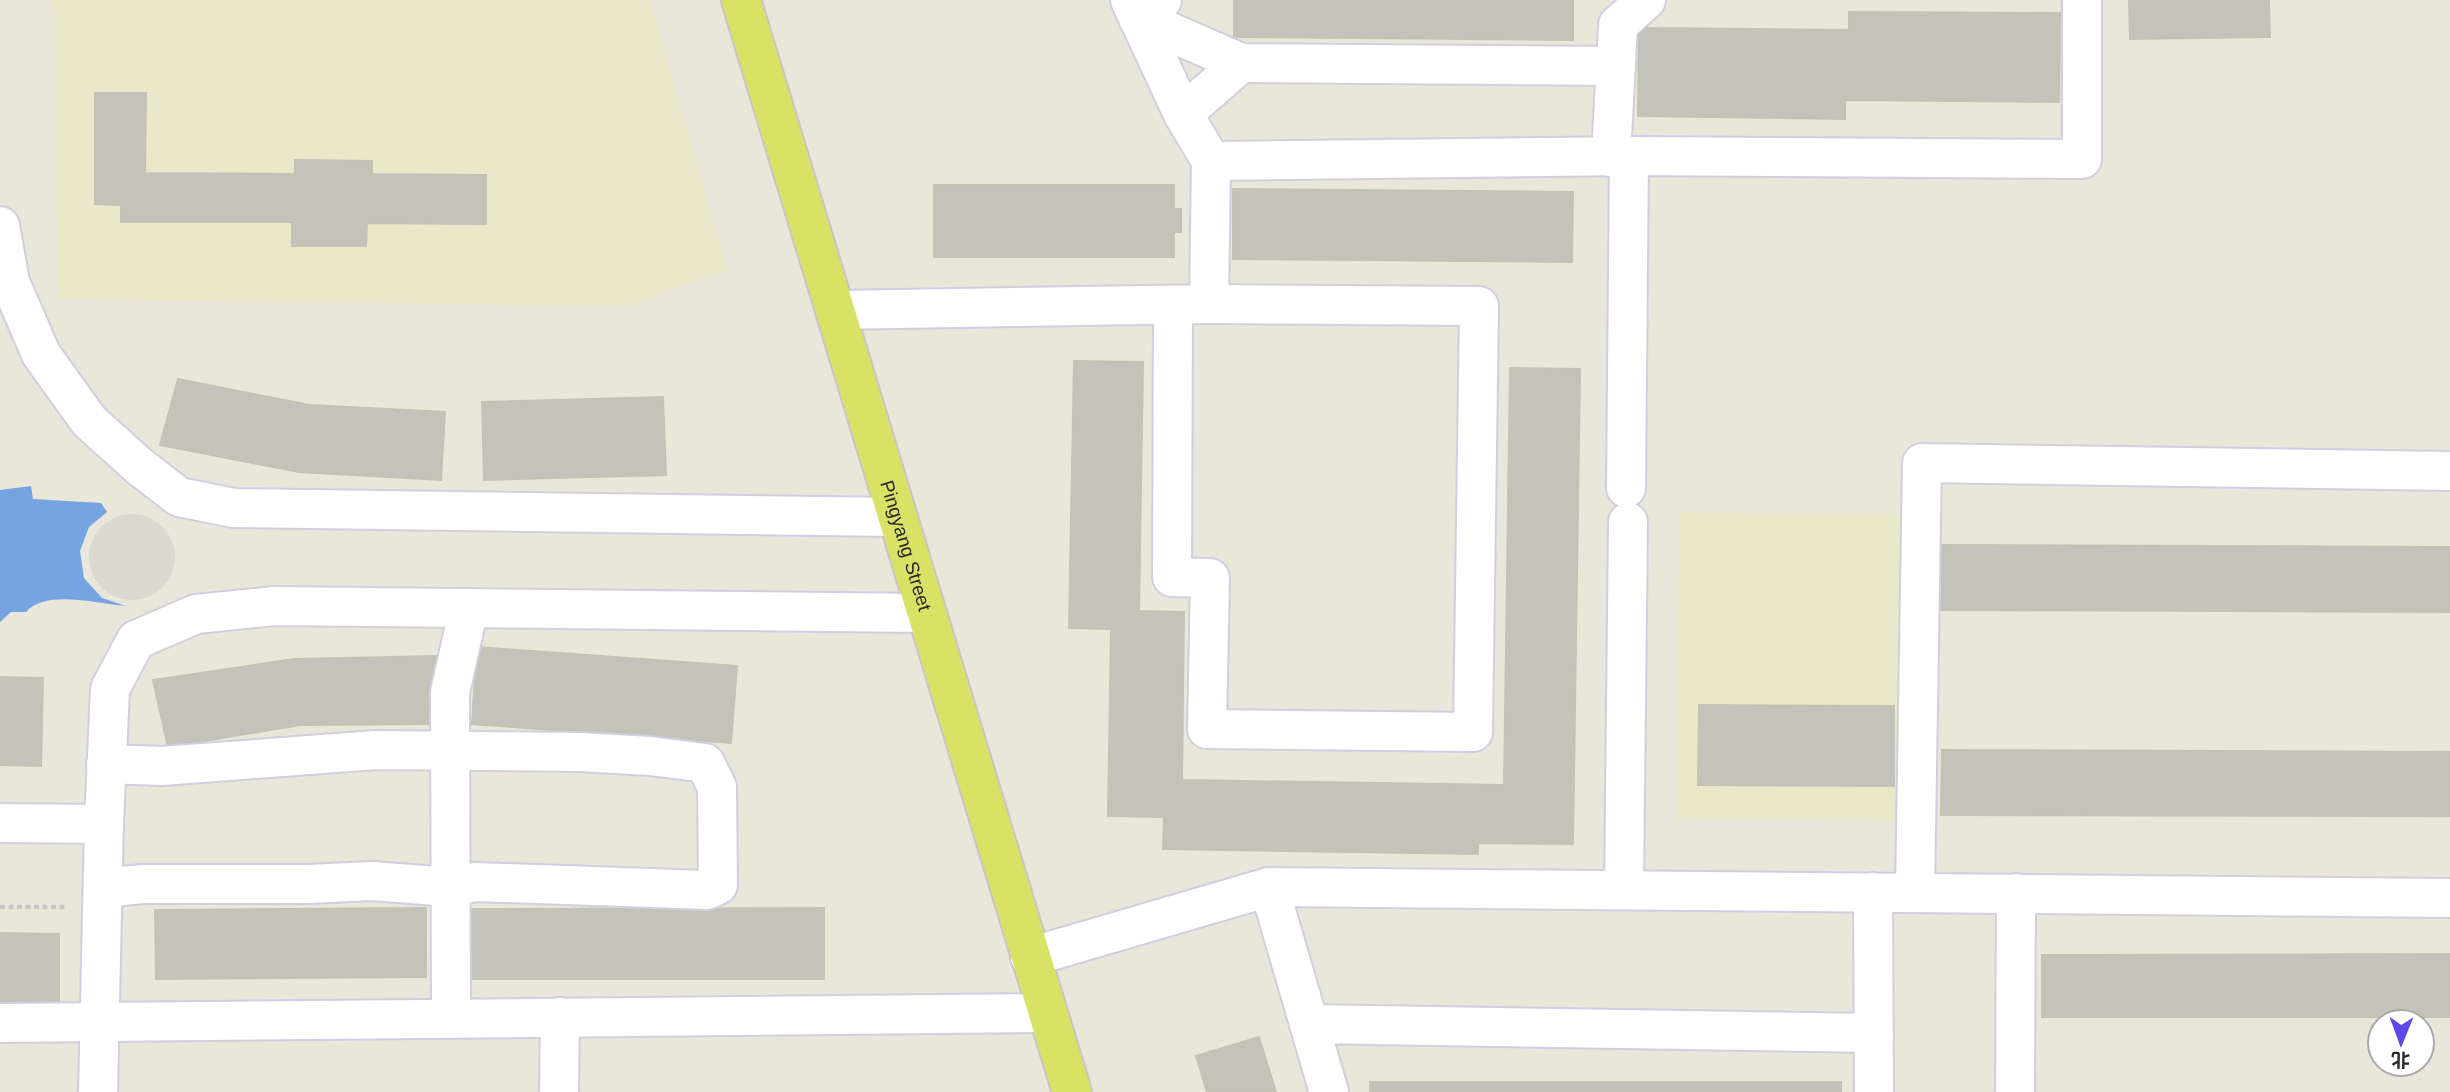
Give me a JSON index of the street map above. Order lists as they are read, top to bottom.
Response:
{
  "streets": {
    "main road": ["Pingyang Street"]
  },
  "north": "bottom"
}
